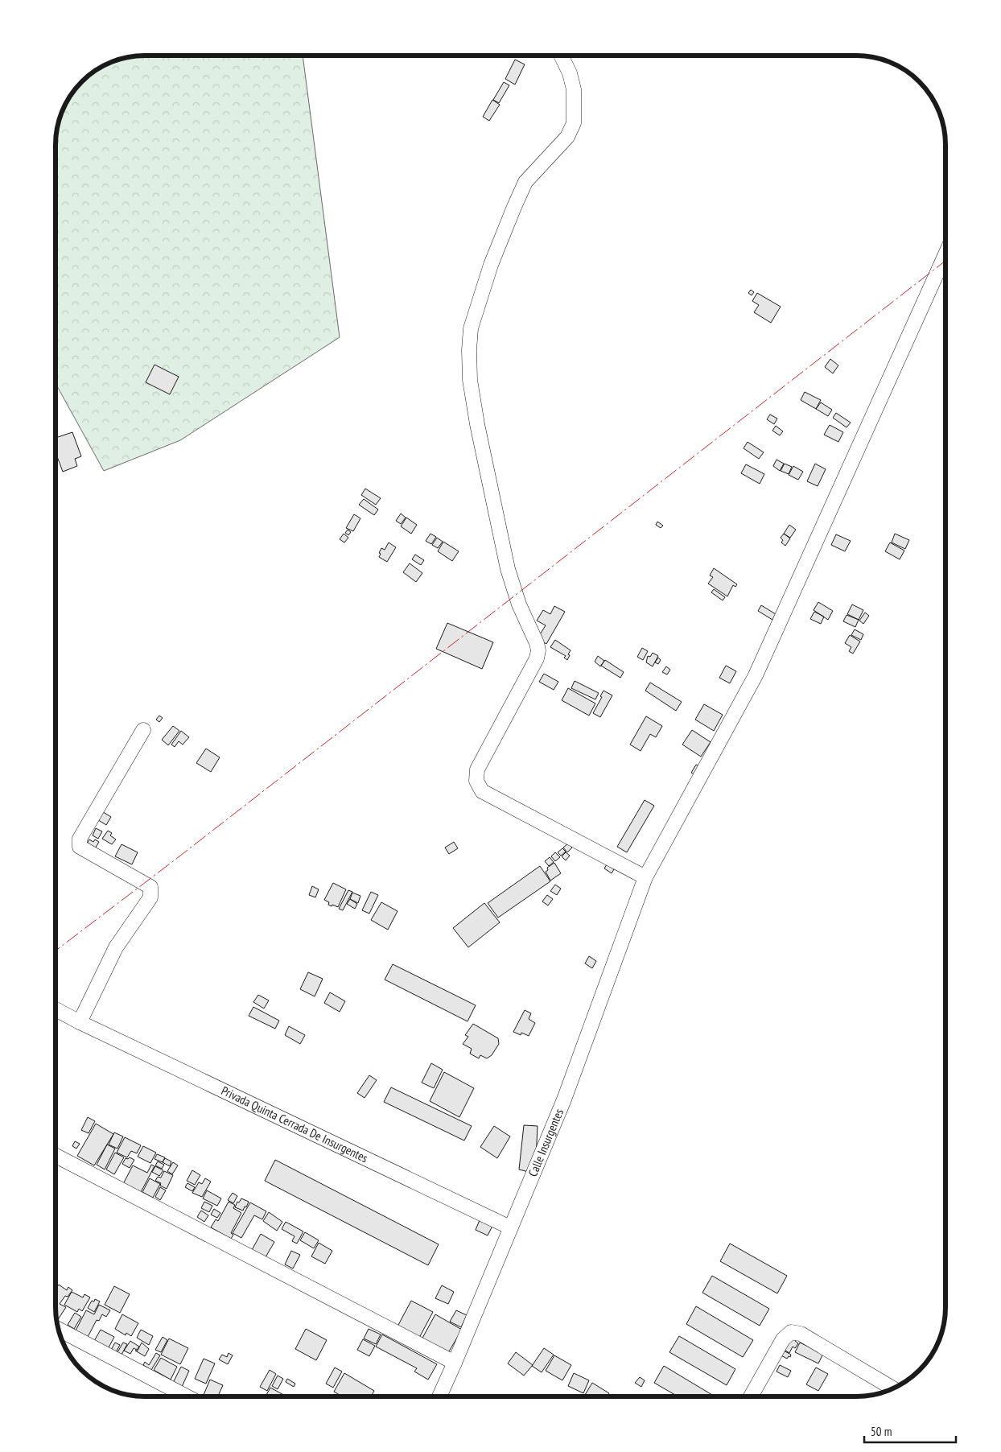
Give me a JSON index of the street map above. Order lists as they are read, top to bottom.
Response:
{
  "streets": {
    "street": ["Privada Quinta Cerrada De Insurgentes", "Calle Insurgentes"]
  },
  "crossings": [
    ["Privada Quinta Cerrada De Insurgentes", "Calle Insurgentes"]
  ],
  "scale_bar": "50 m"
}
